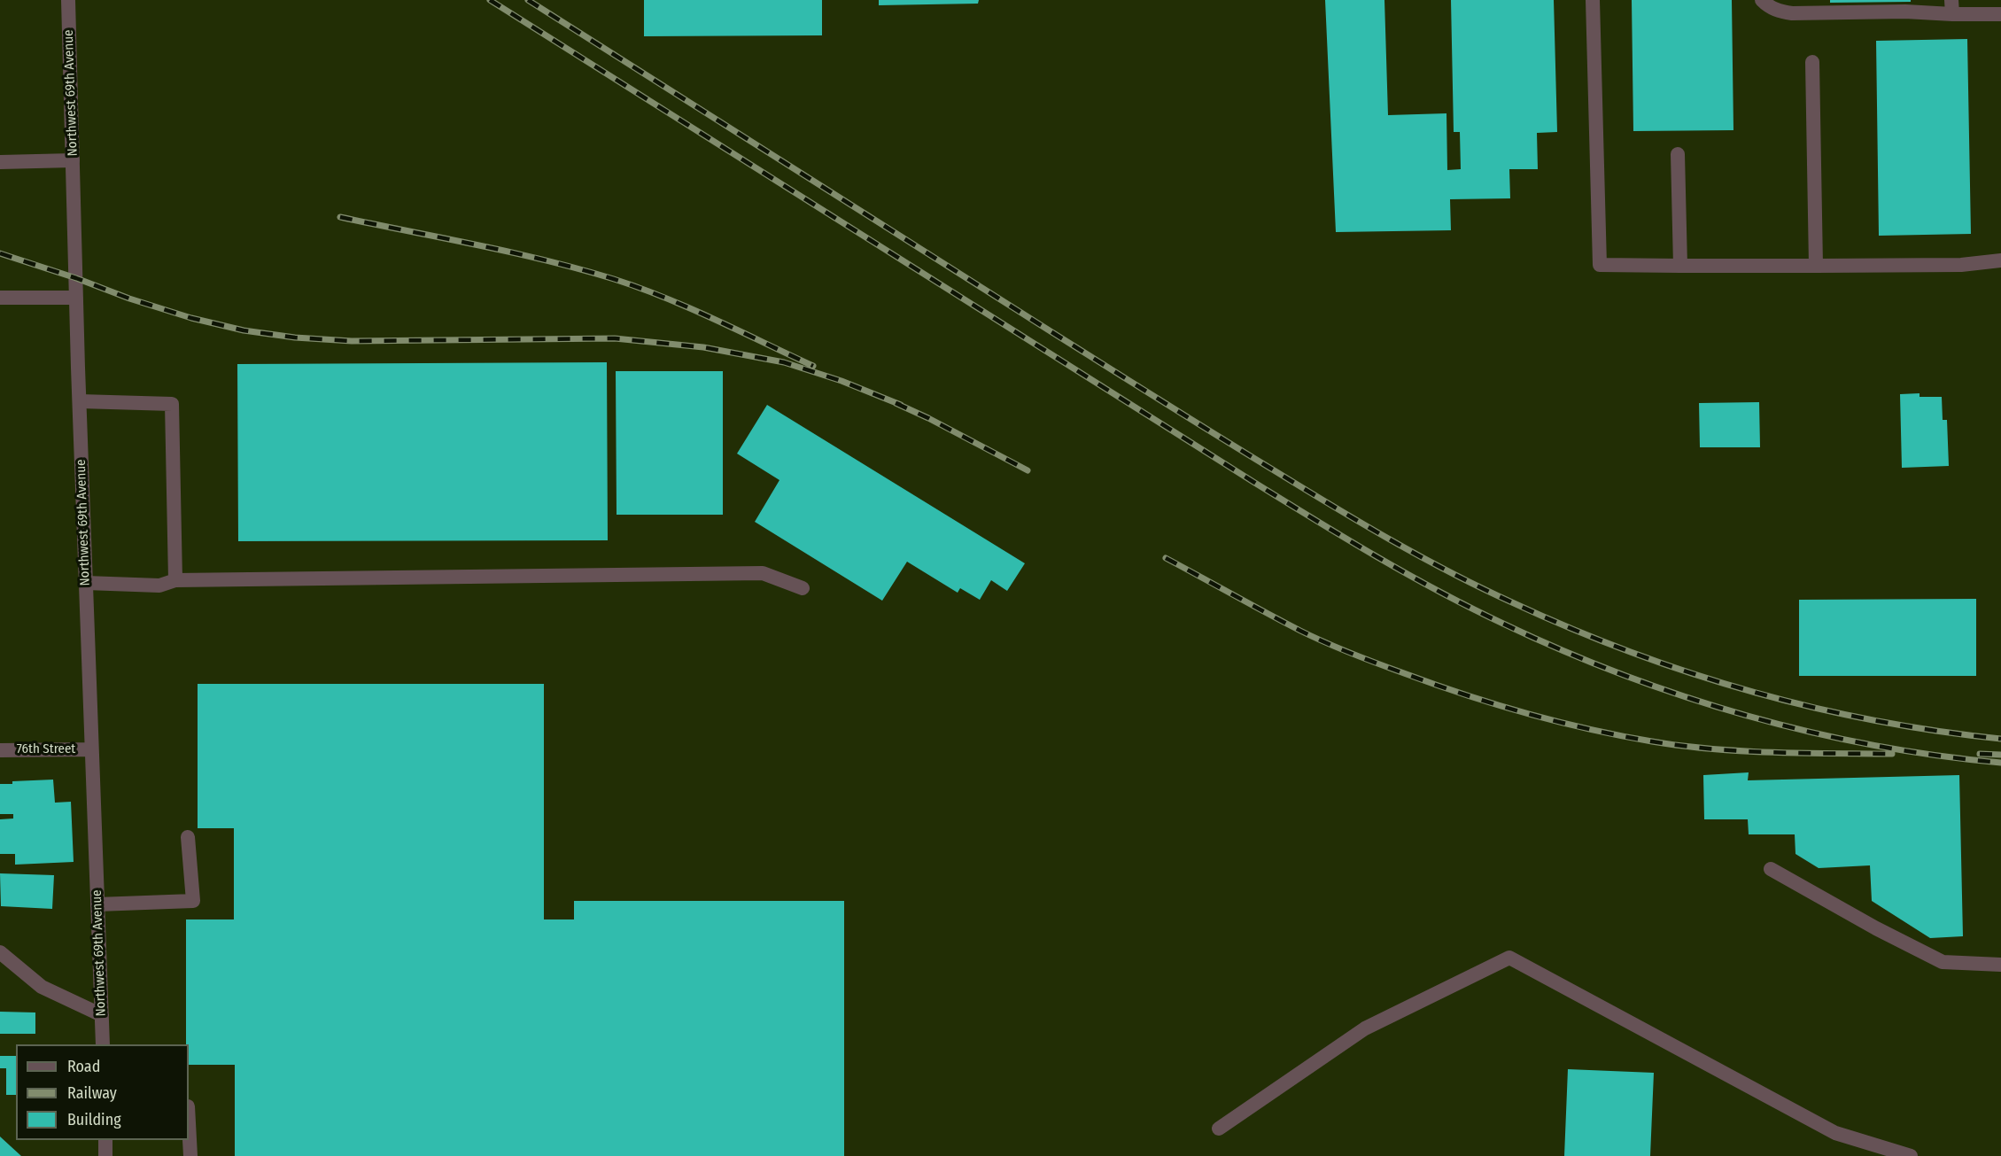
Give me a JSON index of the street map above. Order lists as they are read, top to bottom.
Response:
{
  "streets": {
    "street": ["Northwest 69th Avenue", "76th Street"]
  },
  "crossings": [
    ["Northwest 69th Avenue", "76th Street"]
  ],
  "legend": ["Road", "Railway", "Building"]
}
